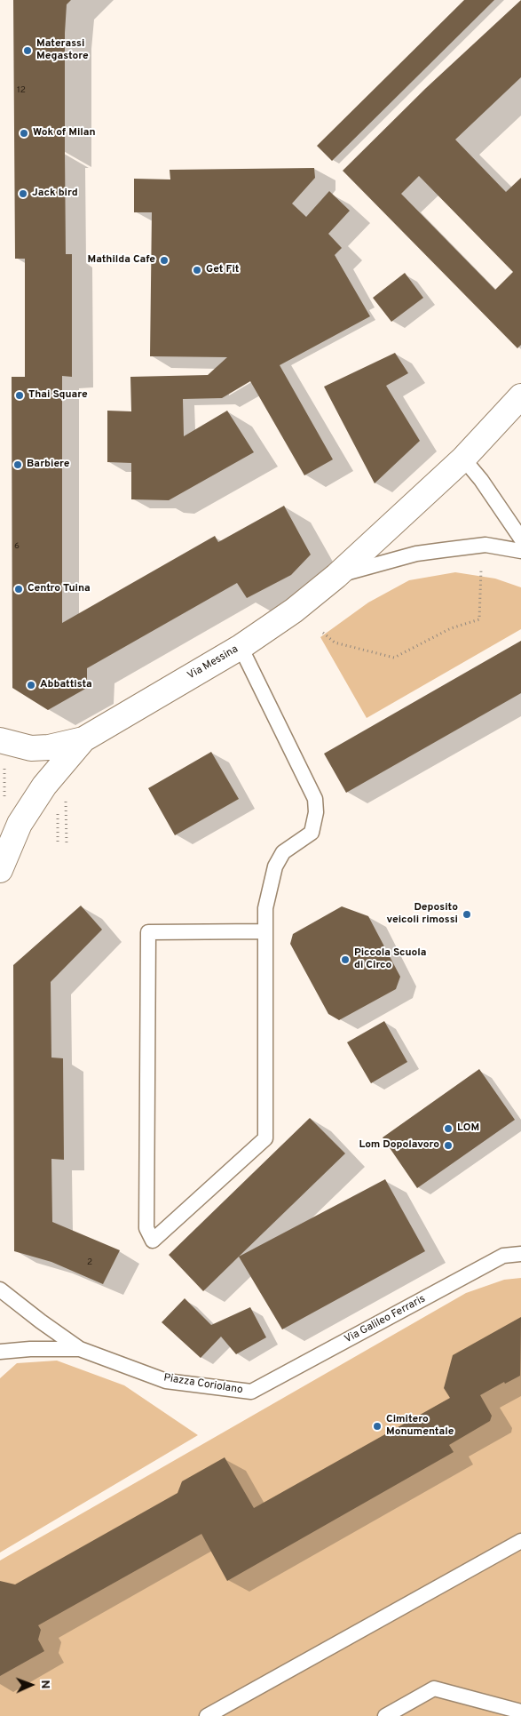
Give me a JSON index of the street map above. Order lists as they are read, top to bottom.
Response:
{
  "streets": {
    "street": ["Via Messina"],
    "lane": ["Via Galileo Ferraris", "Piazza Coriolano"]
  },
  "crossings": [
    ["Via Galileo Ferraris", "Piazza Coriolano"]
  ],
  "places": [
    "Materassi Megastore",
    "Wok of Milan",
    "Jack bird",
    "Mathilda Cafe",
    "Get Fit",
    "Thai Square",
    "Barbiere",
    "Centro Tuina",
    "Abbattista",
    "Deposito veicoli rimossi",
    "Piccola Scuola di Circo",
    "LOM",
    "Lom Dopolavoro",
    "Cimitero Monumentale"
  ],
  "house_numbers": ["12", "6", "2"],
  "north": "right"
}
